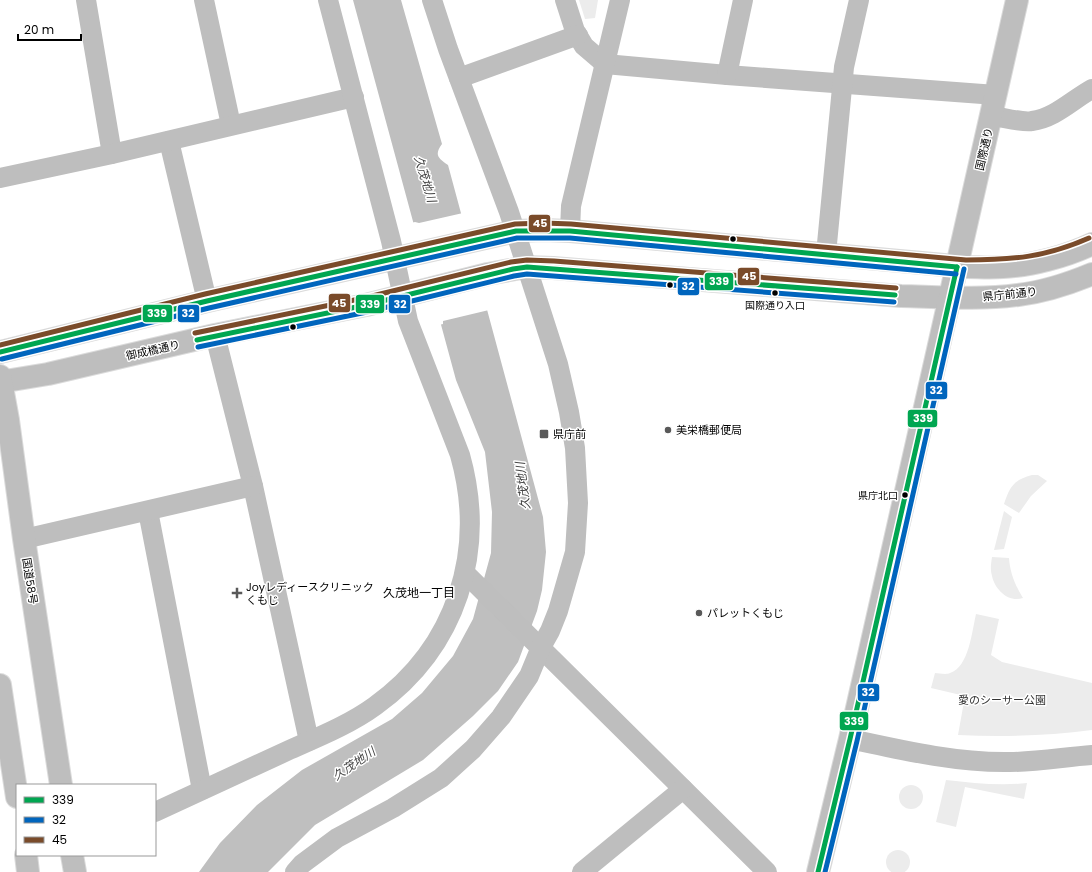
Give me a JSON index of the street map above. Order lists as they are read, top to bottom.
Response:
{
  "streets": {
    "main road": [
      "国際通り",
      "県庁前通り",
      "御成橋通り",
      "国道58号"
    ]
  },
  "crossings": [
    ["国際通り", "県庁前通り"],
    ["御成橋通り", "国道58号"]
  ],
  "districts": ["久茂地一丁目"],
  "water": ["久茂地川"],
  "parks": ["愛のシーサー公園"],
  "places": {
    "other": [
      "国際通り入口",
      "美栄橋郵便局",
      "県庁北口",
      "パレットくもじ"
    ],
    "transit": ["県庁前"],
    "health": ["Joyレディースクリニック くもじ"]
  },
  "lines": ["transit line 45", "transit line 339", "transit line 32"],
  "legend": ["339", "32", "45"],
  "scale_bar": "20 m"
}
